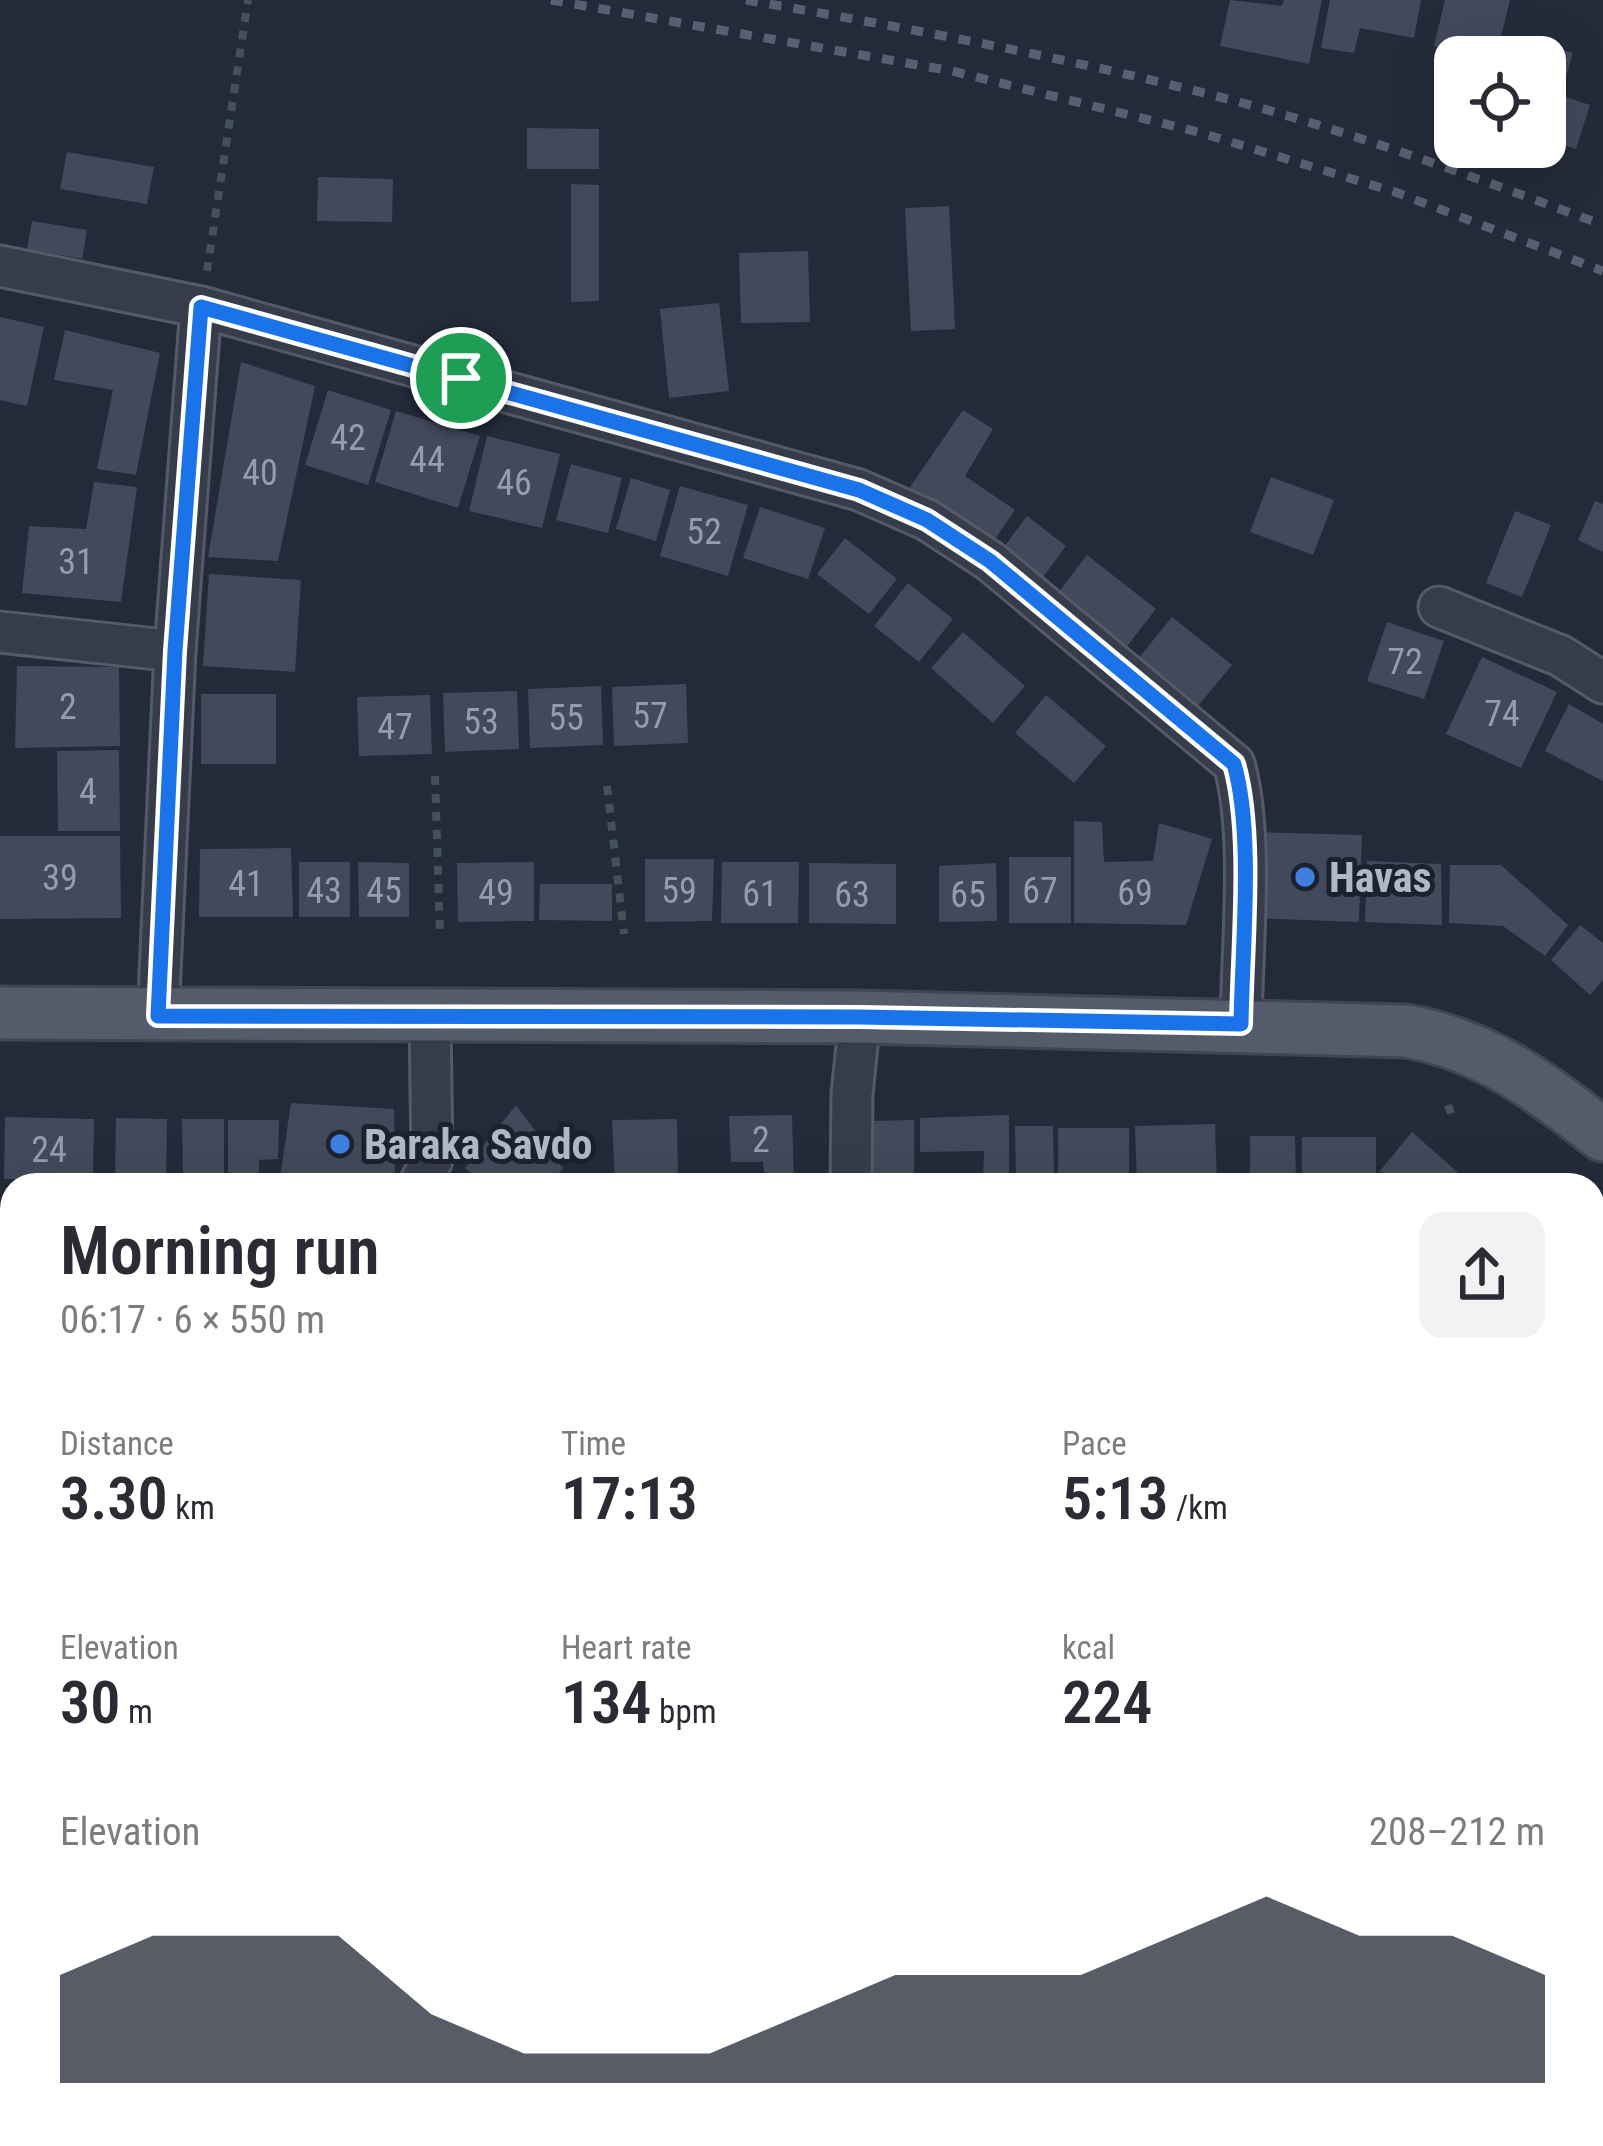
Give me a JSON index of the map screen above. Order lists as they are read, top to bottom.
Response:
{
  "places": ["Havas", "Baraka Savdo"],
  "house_numbers": [
    "42",
    "44",
    "40",
    "46",
    "52",
    "31",
    "72",
    "2",
    "74",
    "57",
    "55",
    "53",
    "47",
    "4",
    "39",
    "41",
    "43",
    "45",
    "59",
    "67",
    "49",
    "69",
    "61",
    "63",
    "65",
    "2",
    "24"
  ],
  "page": {
    "heading": ["Morning run", "06:17 · 6 × 550 m"],
    "stats": [
      ["Distance", "3.30 km"],
      ["Time", "17:13"],
      ["Pace", "5:13 /km"],
      ["Elevation", "30 m"],
      ["Heart rate", "134 bpm"],
      ["kcal", "224"]
    ],
    "chart": ["Elevation", "208–212 m"]
  }
}
